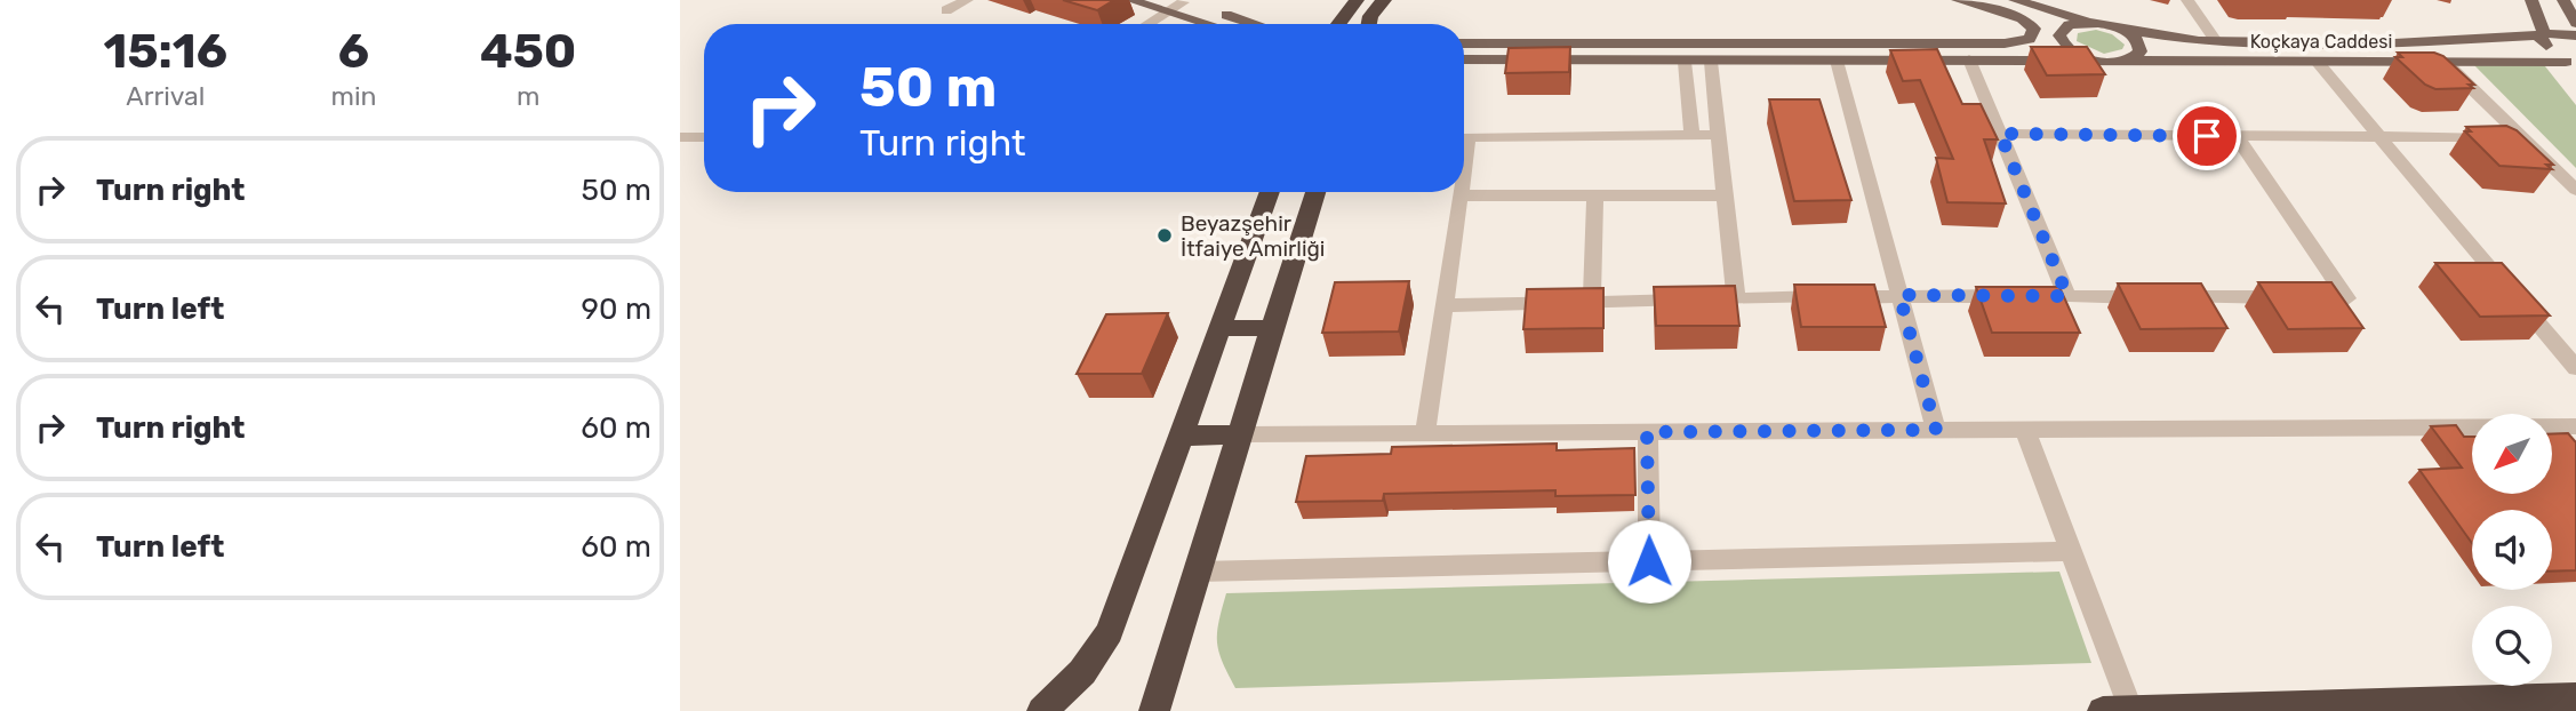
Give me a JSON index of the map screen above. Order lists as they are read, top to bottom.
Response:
{
  "streets": {
    "main road": ["Koçkaya Caddesi"]
  },
  "places": ["Beyazşehir İtfaiye Amirliği"],
  "north": "bottom left",
  "page": {
    "eta": [
      "15:16",
      "Arrival",
      "6",
      "min",
      "450",
      "m"
    ],
    "turn": ["50 m", "Turn right"],
    "list": [
      {
        "name": "Turn right",
        "value": "50 m"
      },
      {
        "name": "Turn left",
        "value": "90 m"
      },
      {
        "name": "Turn right",
        "value": "60 m"
      },
      {
        "name": "Turn left",
        "value": "60 m"
      }
    ]
  }
}
